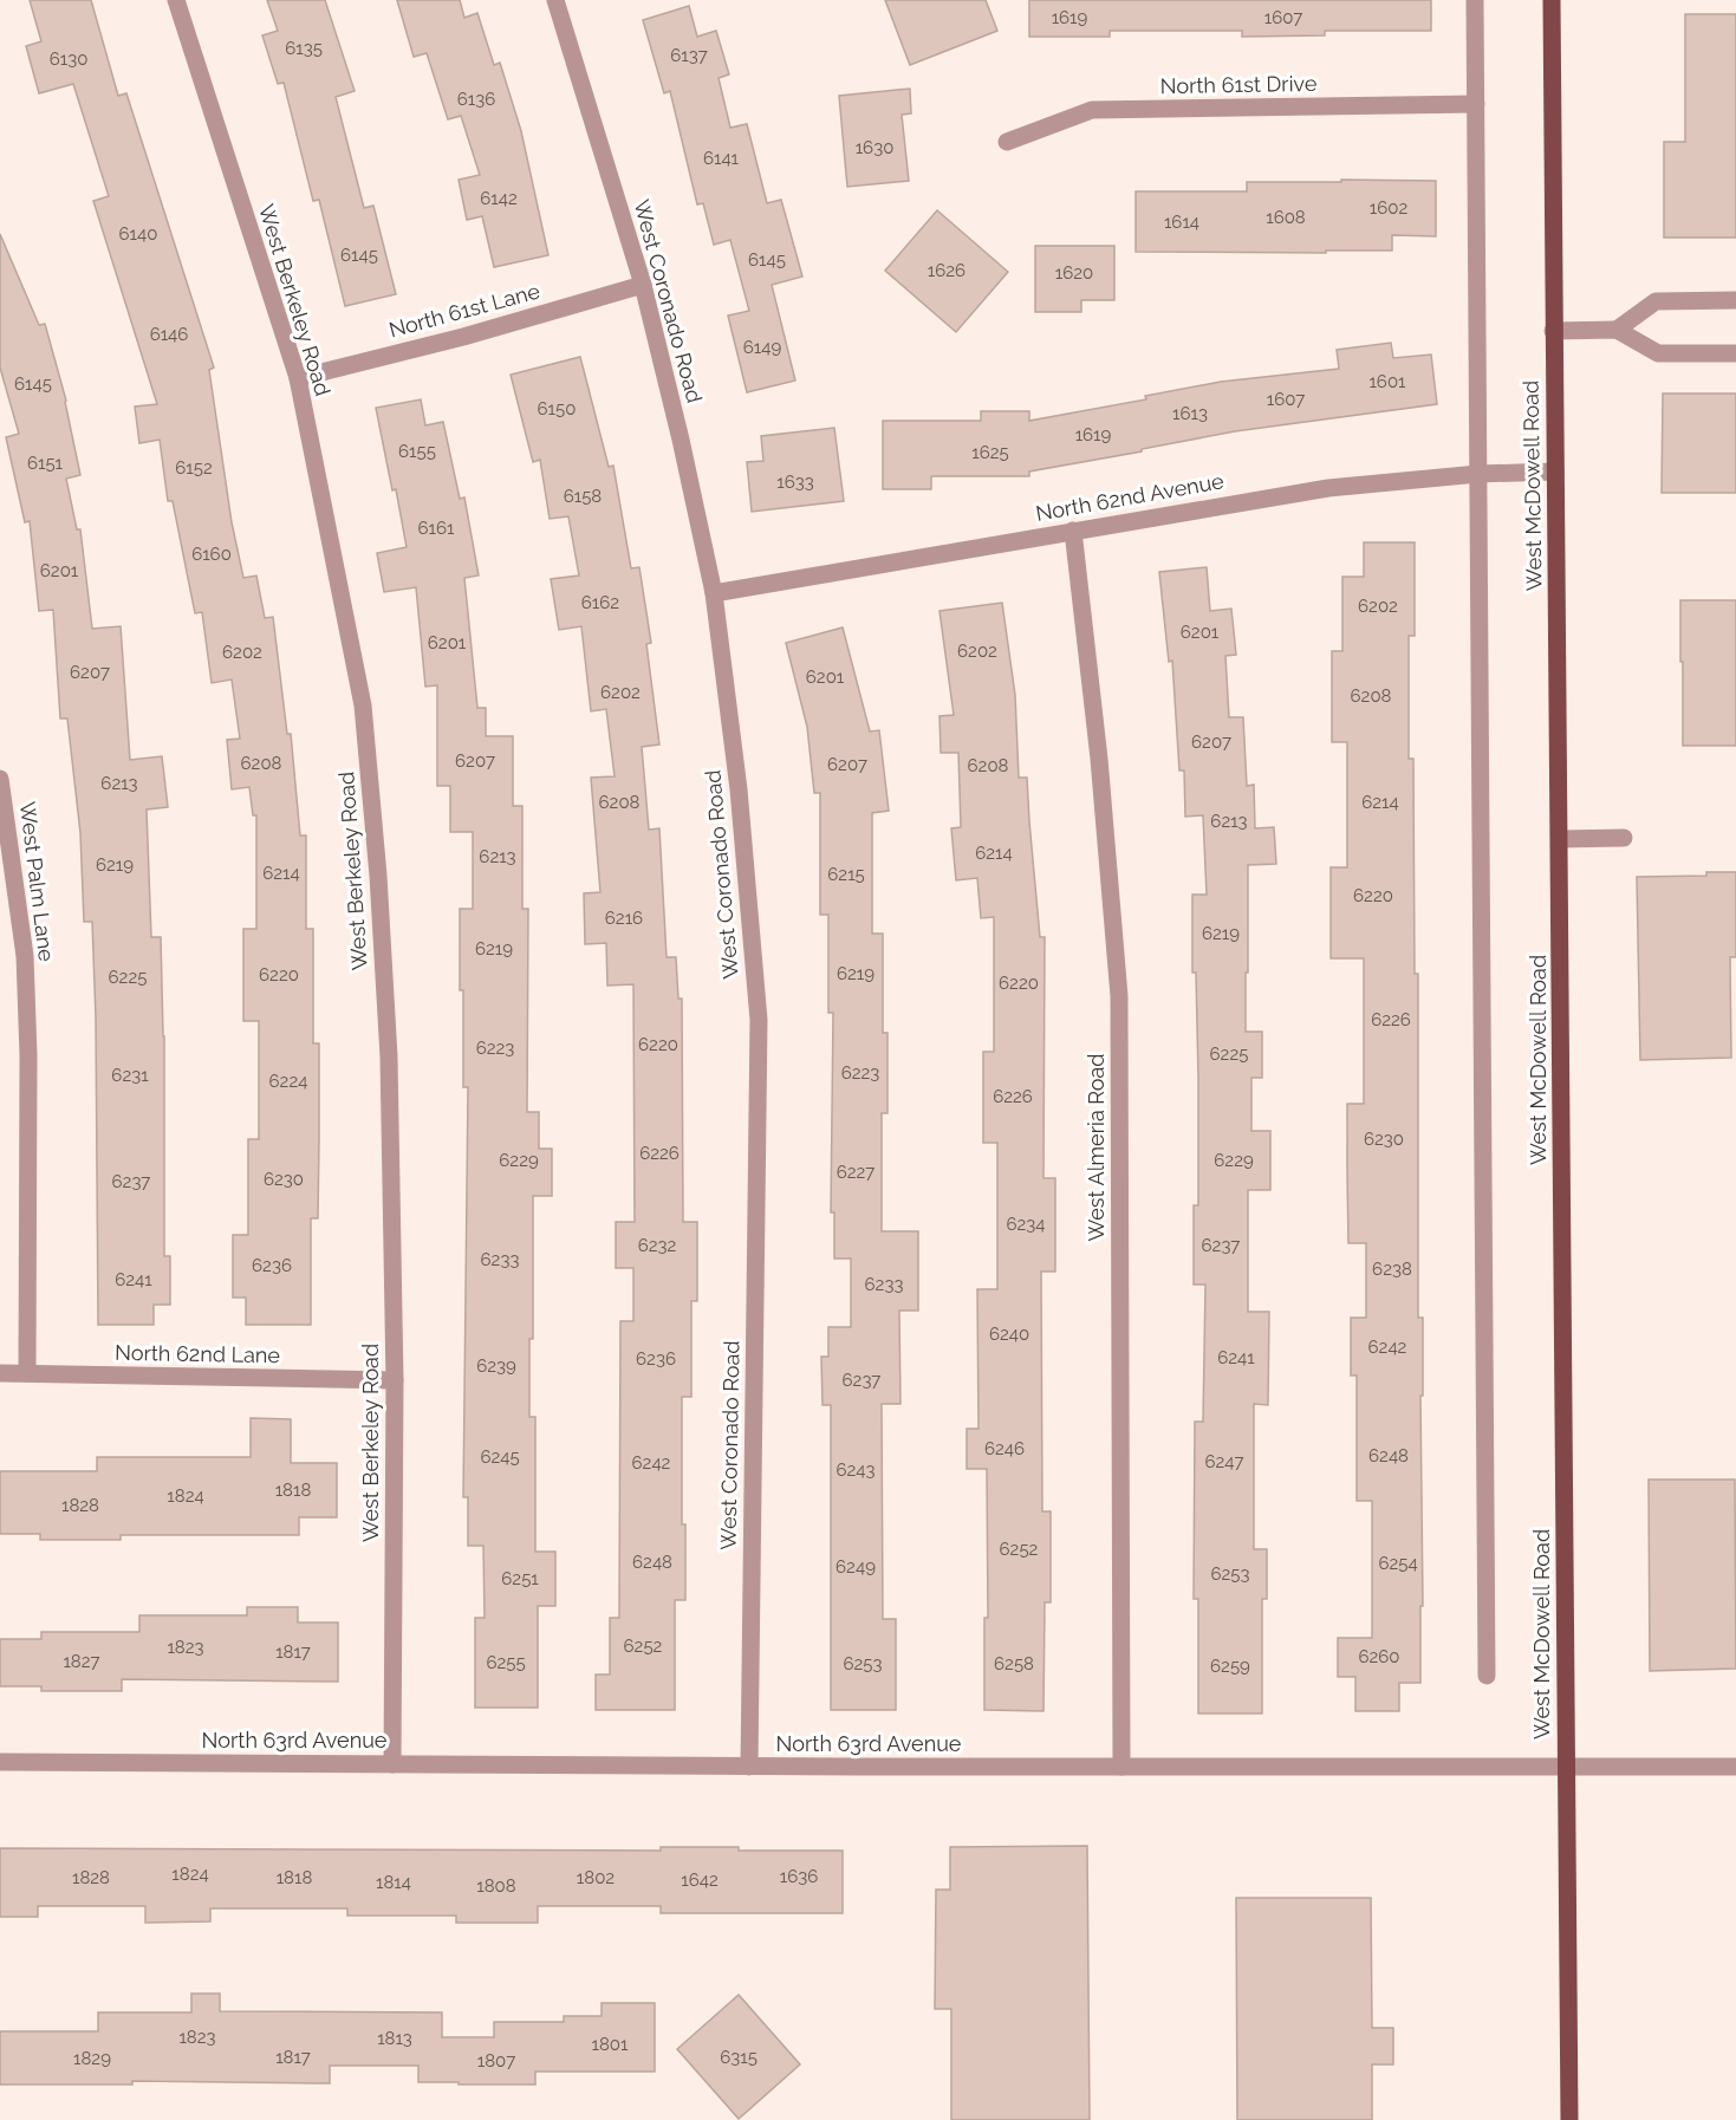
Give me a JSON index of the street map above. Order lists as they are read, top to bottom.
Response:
{
  "streets": {
    "main road": ["West McDowell Road"],
    "street": [
      "North 61st Drive",
      "West Berkeley Road",
      "West Coronado Road",
      "North 61st Lane",
      "North 62nd Avenue",
      "West Palm Lane",
      "West Almeria Road",
      "North 62nd Lane",
      "North 63rd Avenue"
    ]
  },
  "crossings": [
    ["West Berkeley Road", "North 61st Lane"],
    ["West Berkeley Road", "North 62nd Lane"],
    ["West Berkeley Road", "North 63rd Avenue"],
    ["West Coronado Road", "North 61st Lane"],
    ["West Coronado Road", "North 62nd Avenue"],
    ["West Coronado Road", "North 63rd Avenue"],
    ["West McDowell Road", "North 62nd Avenue"],
    ["West McDowell Road", "North 63rd Avenue"],
    ["North 62nd Avenue", "West Almeria Road"],
    ["West Palm Lane", "North 62nd Lane"],
    ["West Almeria Road", "North 63rd Avenue"]
  ],
  "house_numbers": [
    "1619",
    "1607",
    "6135",
    "6137",
    "6130",
    "6136",
    "1630",
    "6141",
    "6142",
    "1602",
    "1608",
    "1614",
    "6140",
    "6145",
    "6145",
    "1626",
    "1620",
    "6146",
    "6149",
    "1601",
    "6145",
    "1607",
    "6150",
    "1613",
    "1619",
    "6155",
    "1625",
    "6151",
    "6152",
    "1633",
    "6158",
    "6161",
    "6160",
    "6201",
    "6162",
    "6202",
    "6201",
    "6201",
    "6202",
    "6202",
    "6207",
    "6201",
    "6202",
    "6208",
    "6207",
    "6207",
    "6208",
    "6207",
    "6208",
    "6213",
    "6208",
    "6214",
    "6213",
    "6214",
    "6213",
    "6219",
    "6214",
    "6215",
    "6220",
    "6216",
    "6219",
    "6219",
    "6219",
    "6220",
    "6225",
    "6220",
    "6226",
    "6220",
    "6223",
    "6225",
    "6223",
    "6231",
    "6224",
    "6226",
    "6230",
    "6226",
    "6229",
    "6229",
    "6227",
    "6230",
    "6237",
    "6234",
    "6232",
    "6237",
    "6233",
    "6236",
    "6238",
    "6241",
    "6233",
    "6240",
    "6242",
    "6241",
    "6236",
    "6239",
    "6237",
    "6246",
    "6248",
    "6245",
    "6247",
    "6242",
    "6243",
    "1818",
    "1824",
    "1828",
    "6252",
    "6248",
    "6254",
    "6249",
    "6253",
    "6251",
    "6252",
    "1823",
    "1817",
    "6260",
    "1827",
    "6255",
    "6253",
    "6258",
    "6259",
    "1824",
    "1636",
    "1828",
    "1818",
    "1802",
    "1642",
    "1814",
    "1808",
    "1823",
    "1813",
    "1801",
    "1817",
    "6315",
    "1829",
    "1807"
  ]
}
